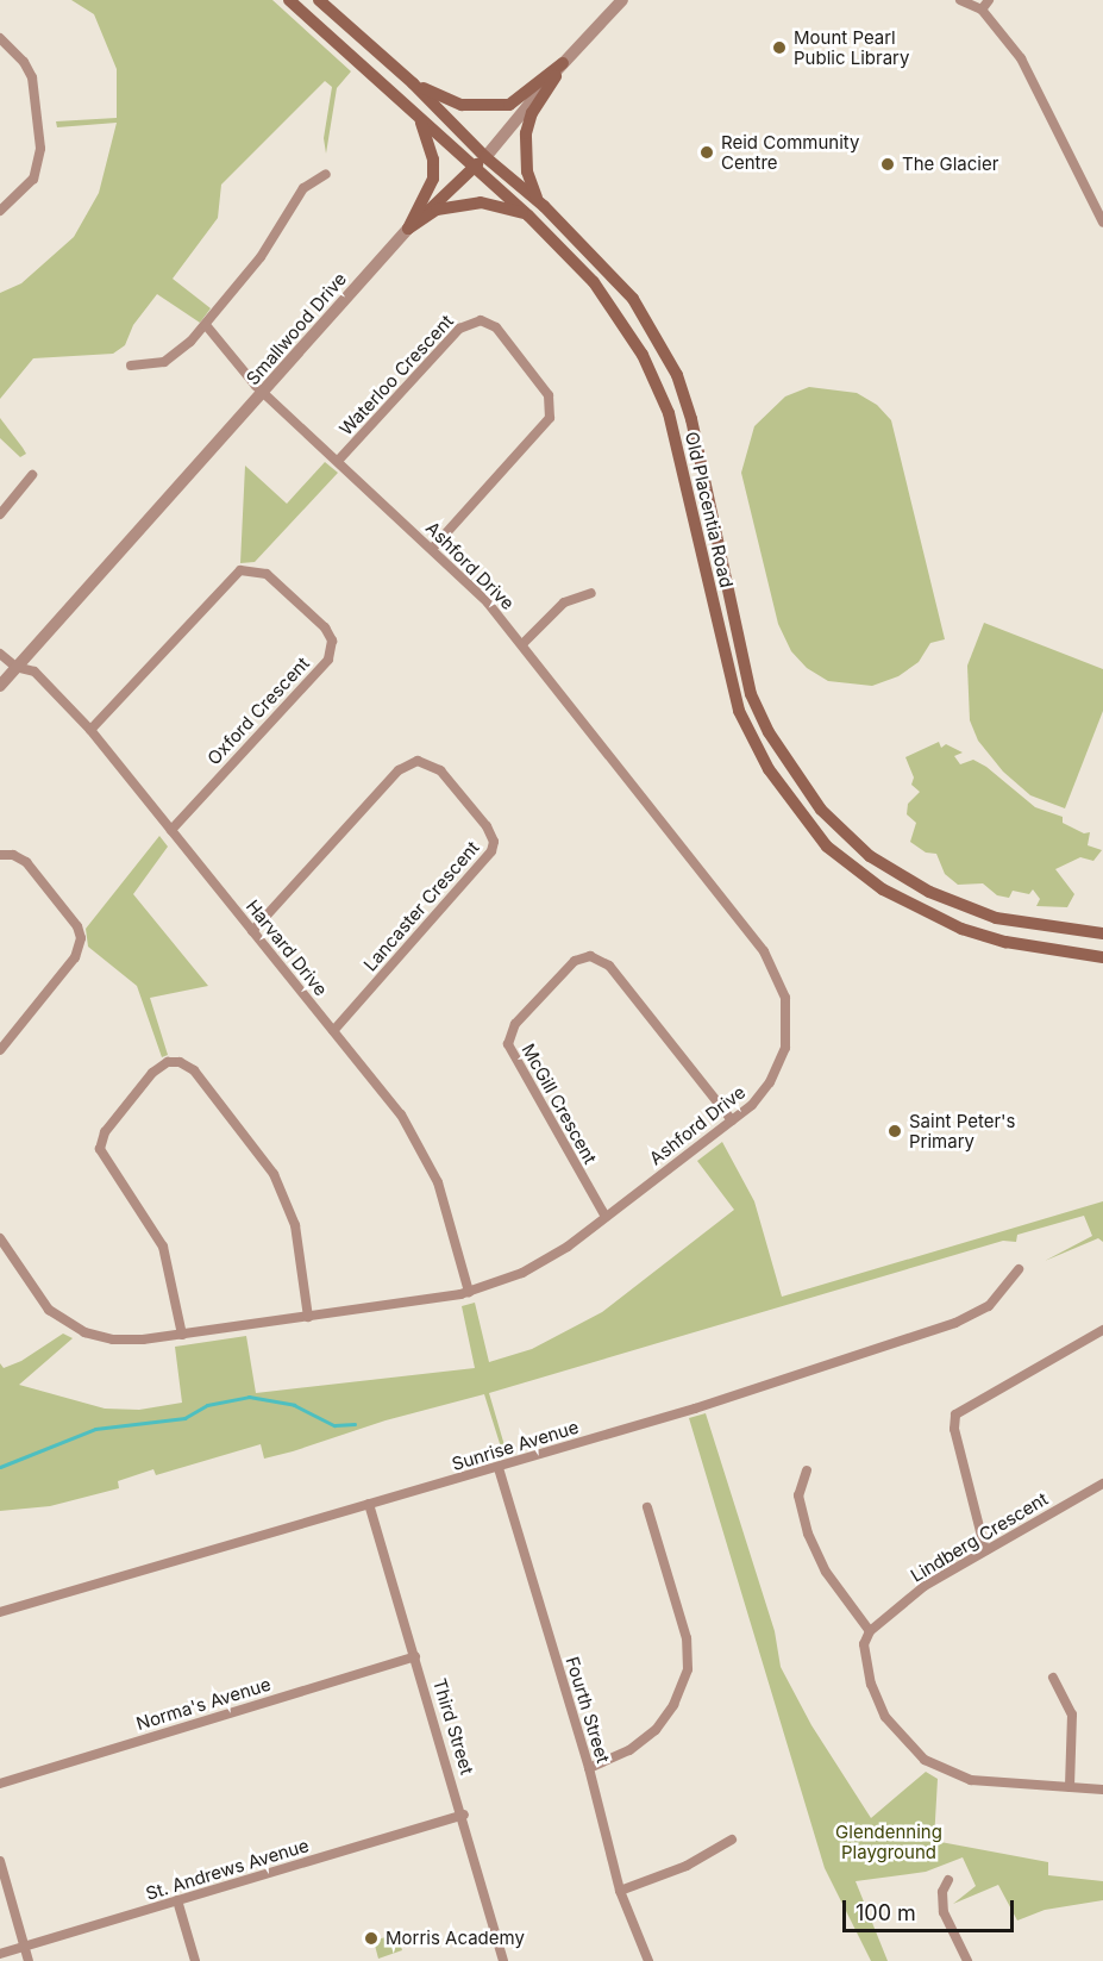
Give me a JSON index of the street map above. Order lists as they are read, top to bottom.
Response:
{
  "streets": {
    "main road": ["Smallwood Drive", "Old Placentia Road"],
    "street": [
      "Waterloo Crescent",
      "Ashford Drive",
      "Oxford Crescent",
      "Lancaster Crescent",
      "Harvard Drive",
      "McGill Crescent",
      "Sunrise Avenue",
      "Lindberg Crescent",
      "Norma's Avenue",
      "Fourth Street",
      "Third Street",
      "St. Andrews Avenue"
    ]
  },
  "crossings": [
    ["Smallwood Drive", "Old Placentia Road"],
    ["Smallwood Drive", "Ashford Drive"],
    ["Smallwood Drive", "Harvard Drive"],
    ["Waterloo Crescent", "Ashford Drive"],
    ["Ashford Drive", "Harvard Drive"],
    ["Ashford Drive", "McGill Crescent"],
    ["Oxford Crescent", "Harvard Drive"],
    ["Lancaster Crescent", "Harvard Drive"],
    ["Sunrise Avenue", "Fourth Street"],
    ["Sunrise Avenue", "Third Street"],
    ["Norma's Avenue", "Third Street"],
    ["Third Street", "St. Andrews Avenue"]
  ],
  "parks": ["Glendenning Playground"],
  "places": [
    "Mount Pearl Public Library",
    "Reid Community Centre",
    "The Glacier",
    "Saint Peter's Primary",
    "Morris Academy"
  ],
  "scale_bar": "100 m"
}
